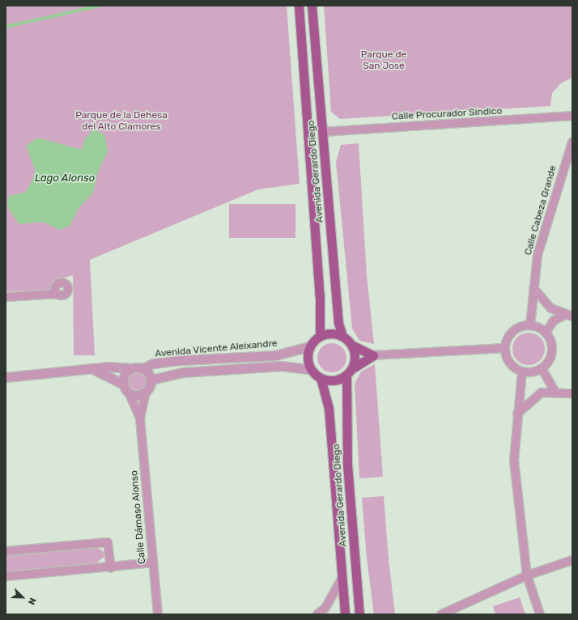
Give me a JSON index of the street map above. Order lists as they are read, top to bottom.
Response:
{
  "streets": {
    "main road": ["Avenida Gerardo Diego"],
    "street": [
      "Calle Procurador Síndico",
      "Calle Cabeza Grande",
      "Avenida Vicente Aleixandre",
      "Calle Dámaso Alonso"
    ]
  },
  "crossings": [
    ["Calle Procurador Síndico", "Avenida Gerardo Diego"],
    ["Avenida Gerardo Diego", "Avenida Vicente Aleixandre"],
    ["Avenida Vicente Aleixandre", "Calle Dámaso Alonso"]
  ],
  "water": ["Lago Alonso"],
  "parks": ["Parque de San José", "Parque de la Dehesa del Alto Clamores"],
  "north": "bottom right"
}
